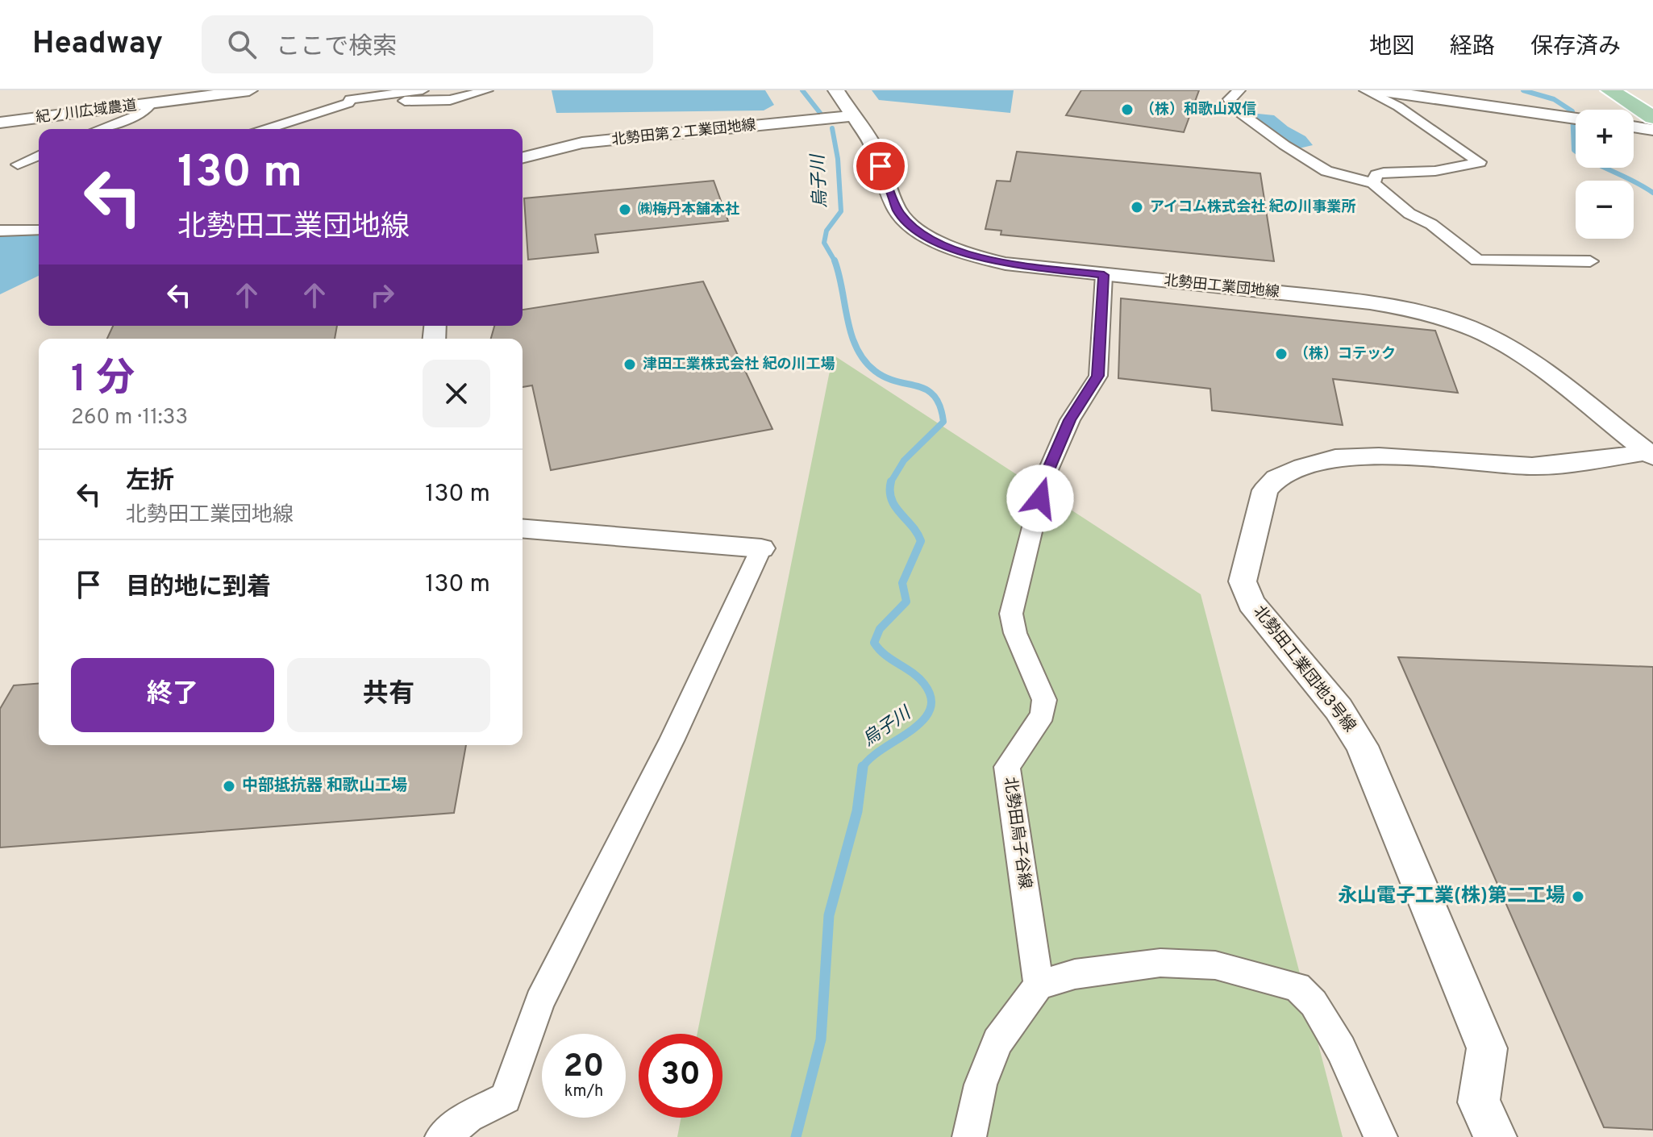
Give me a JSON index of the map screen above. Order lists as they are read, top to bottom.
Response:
{
  "streets": {
    "street": [
      "紀ノ川広域農道",
      "北勢田第２工業団地線",
      "北勢田工業団地線",
      "北勢田工業団地3号線",
      "北勢田烏子谷線"
    ]
  },
  "crossings": [
    ["北勢田第２工業団地線", "北勢田工業団地線"],
    ["北勢田工業団地線", "北勢田工業団地3号線"],
    ["北勢田工業団地線", "北勢田烏子谷線"]
  ],
  "water": ["烏子川"],
  "places": [
    "（株）和歌山双信",
    "アイコム株式会社 紀の川事業所",
    "㈱梅丹本舗本社",
    "（株）コテック",
    "津田工業株式会社 紀の川工場",
    "中部抵抗器 和歌山工場",
    "永山電子工業(株)第二工場"
  ],
  "page": {
    "header": "Headway",
    "search": "ここで検索",
    "nav": ["地図", "経路", "保存済み"],
    "map_buttons": ["+", "−"],
    "turn": ["130 m", "北勢田工業団地線"],
    "heading": ["1 分", "260 m · 11:33"],
    "list": [
      {
        "name": "左折",
        "note": "北勢田工業団地線",
        "value": "130 m"
      },
      {
        "name": "目的地に到着",
        "value": "130 m"
      }
    ],
    "buttons": ["終了", "共有"],
    "speed": "20 km/h",
    "limit": "30"
  }
}
